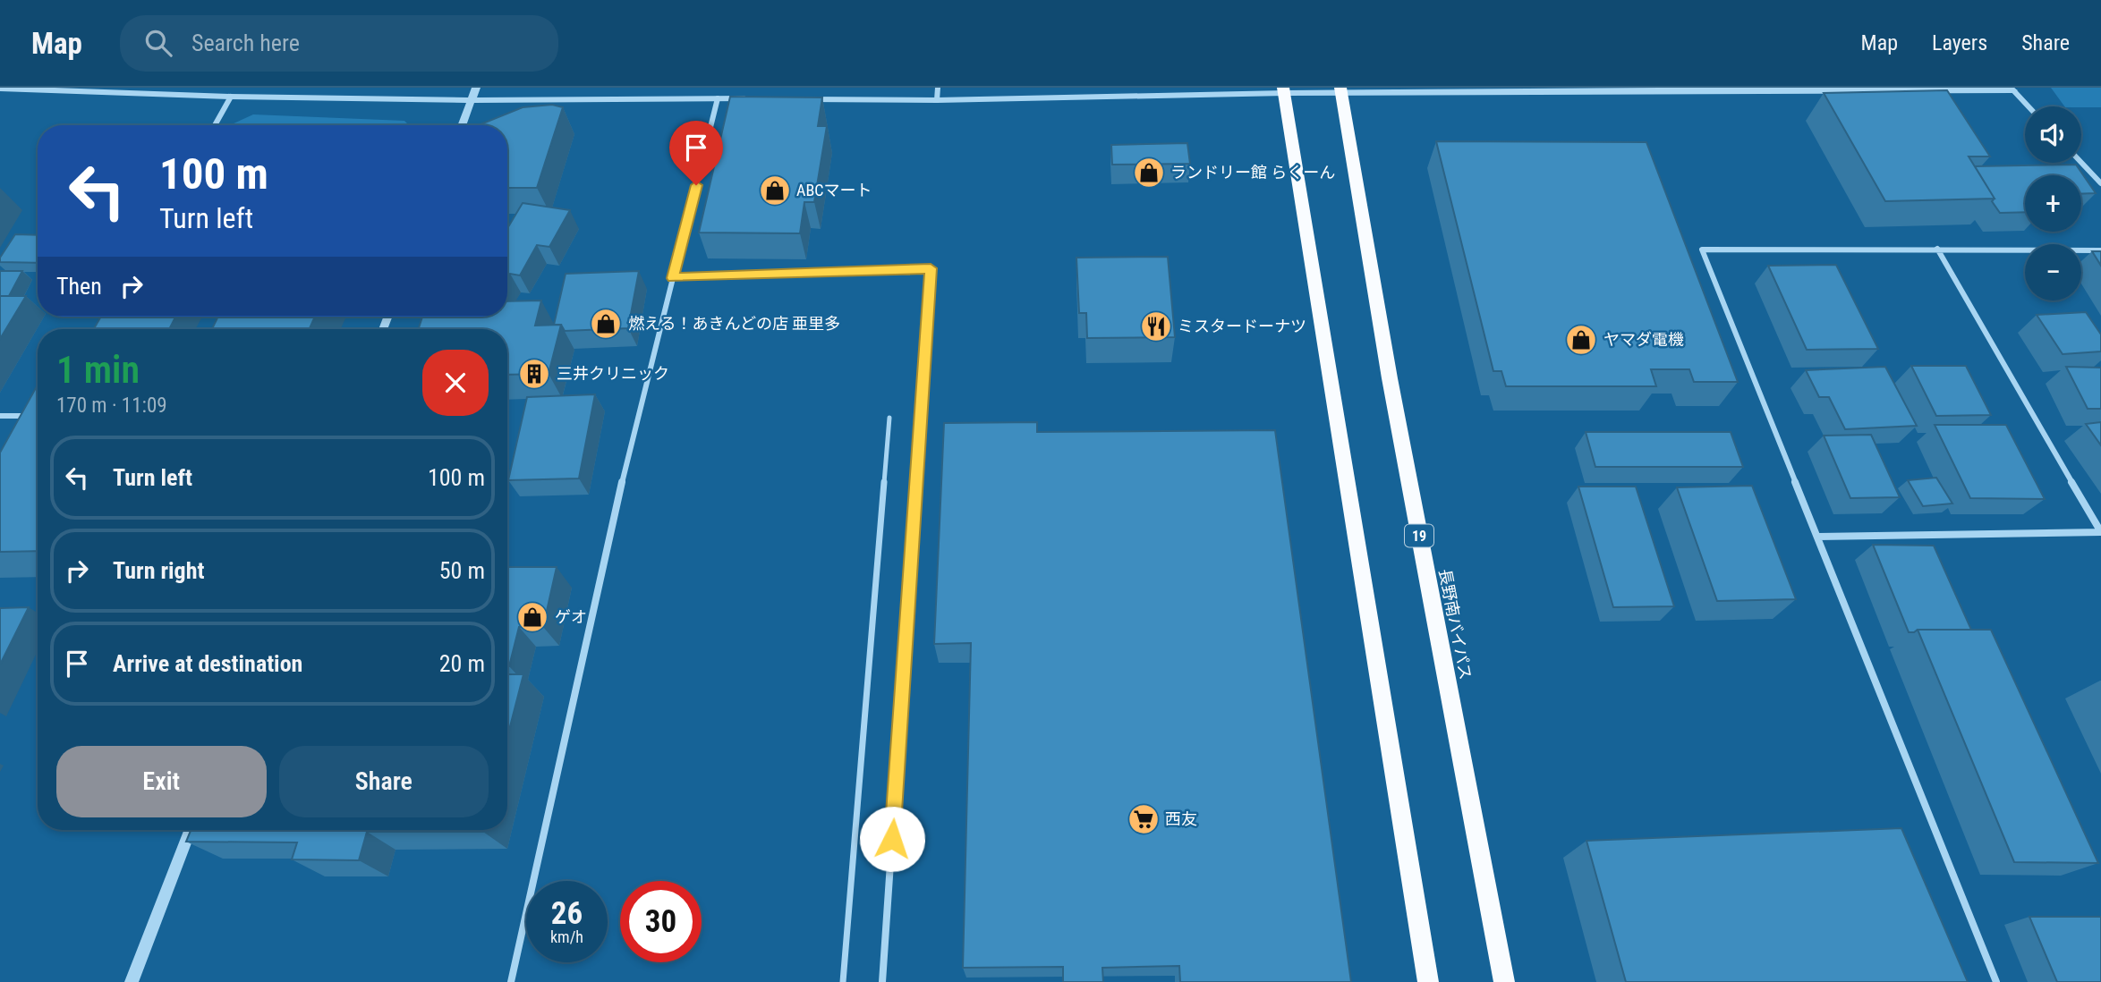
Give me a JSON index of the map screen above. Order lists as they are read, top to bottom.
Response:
{
  "streets": {
    "highway": ["19", "長野南バイパス"]
  },
  "places": {
    "shop": [
      "ランドリー館 らくーん",
      "ABCマート",
      "燃える！あきんどの店 亜里多",
      "ヤマダ電機",
      "ゲオ"
    ],
    "restaurant": ["ミスタードーナツ"],
    "building": ["三井クリニック"],
    "supermarket": ["西友"]
  },
  "page": {
    "header": "Map",
    "search": "Search here",
    "nav": ["Map", "Layers", "Share"],
    "map_buttons": ["+", "−"],
    "turn": ["100 m", "Turn left"],
    "then": "Then",
    "heading": ["1 min", "170 m · 11:09"],
    "list": [
      {
        "name": "Turn left",
        "value": "100 m"
      },
      {
        "name": "Turn right",
        "value": "50 m"
      },
      {
        "name": "Arrive at destination",
        "value": "20 m"
      }
    ],
    "buttons": ["Exit", "Share"],
    "speed": "26 km/h",
    "limit": "30"
  }
}
